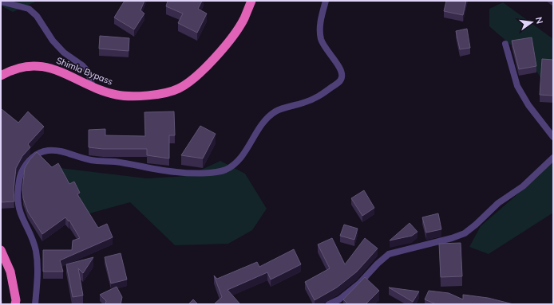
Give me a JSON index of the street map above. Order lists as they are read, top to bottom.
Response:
{
  "streets": {
    "highway": ["Shimla Bypass"]
  },
  "north": "right"
}
